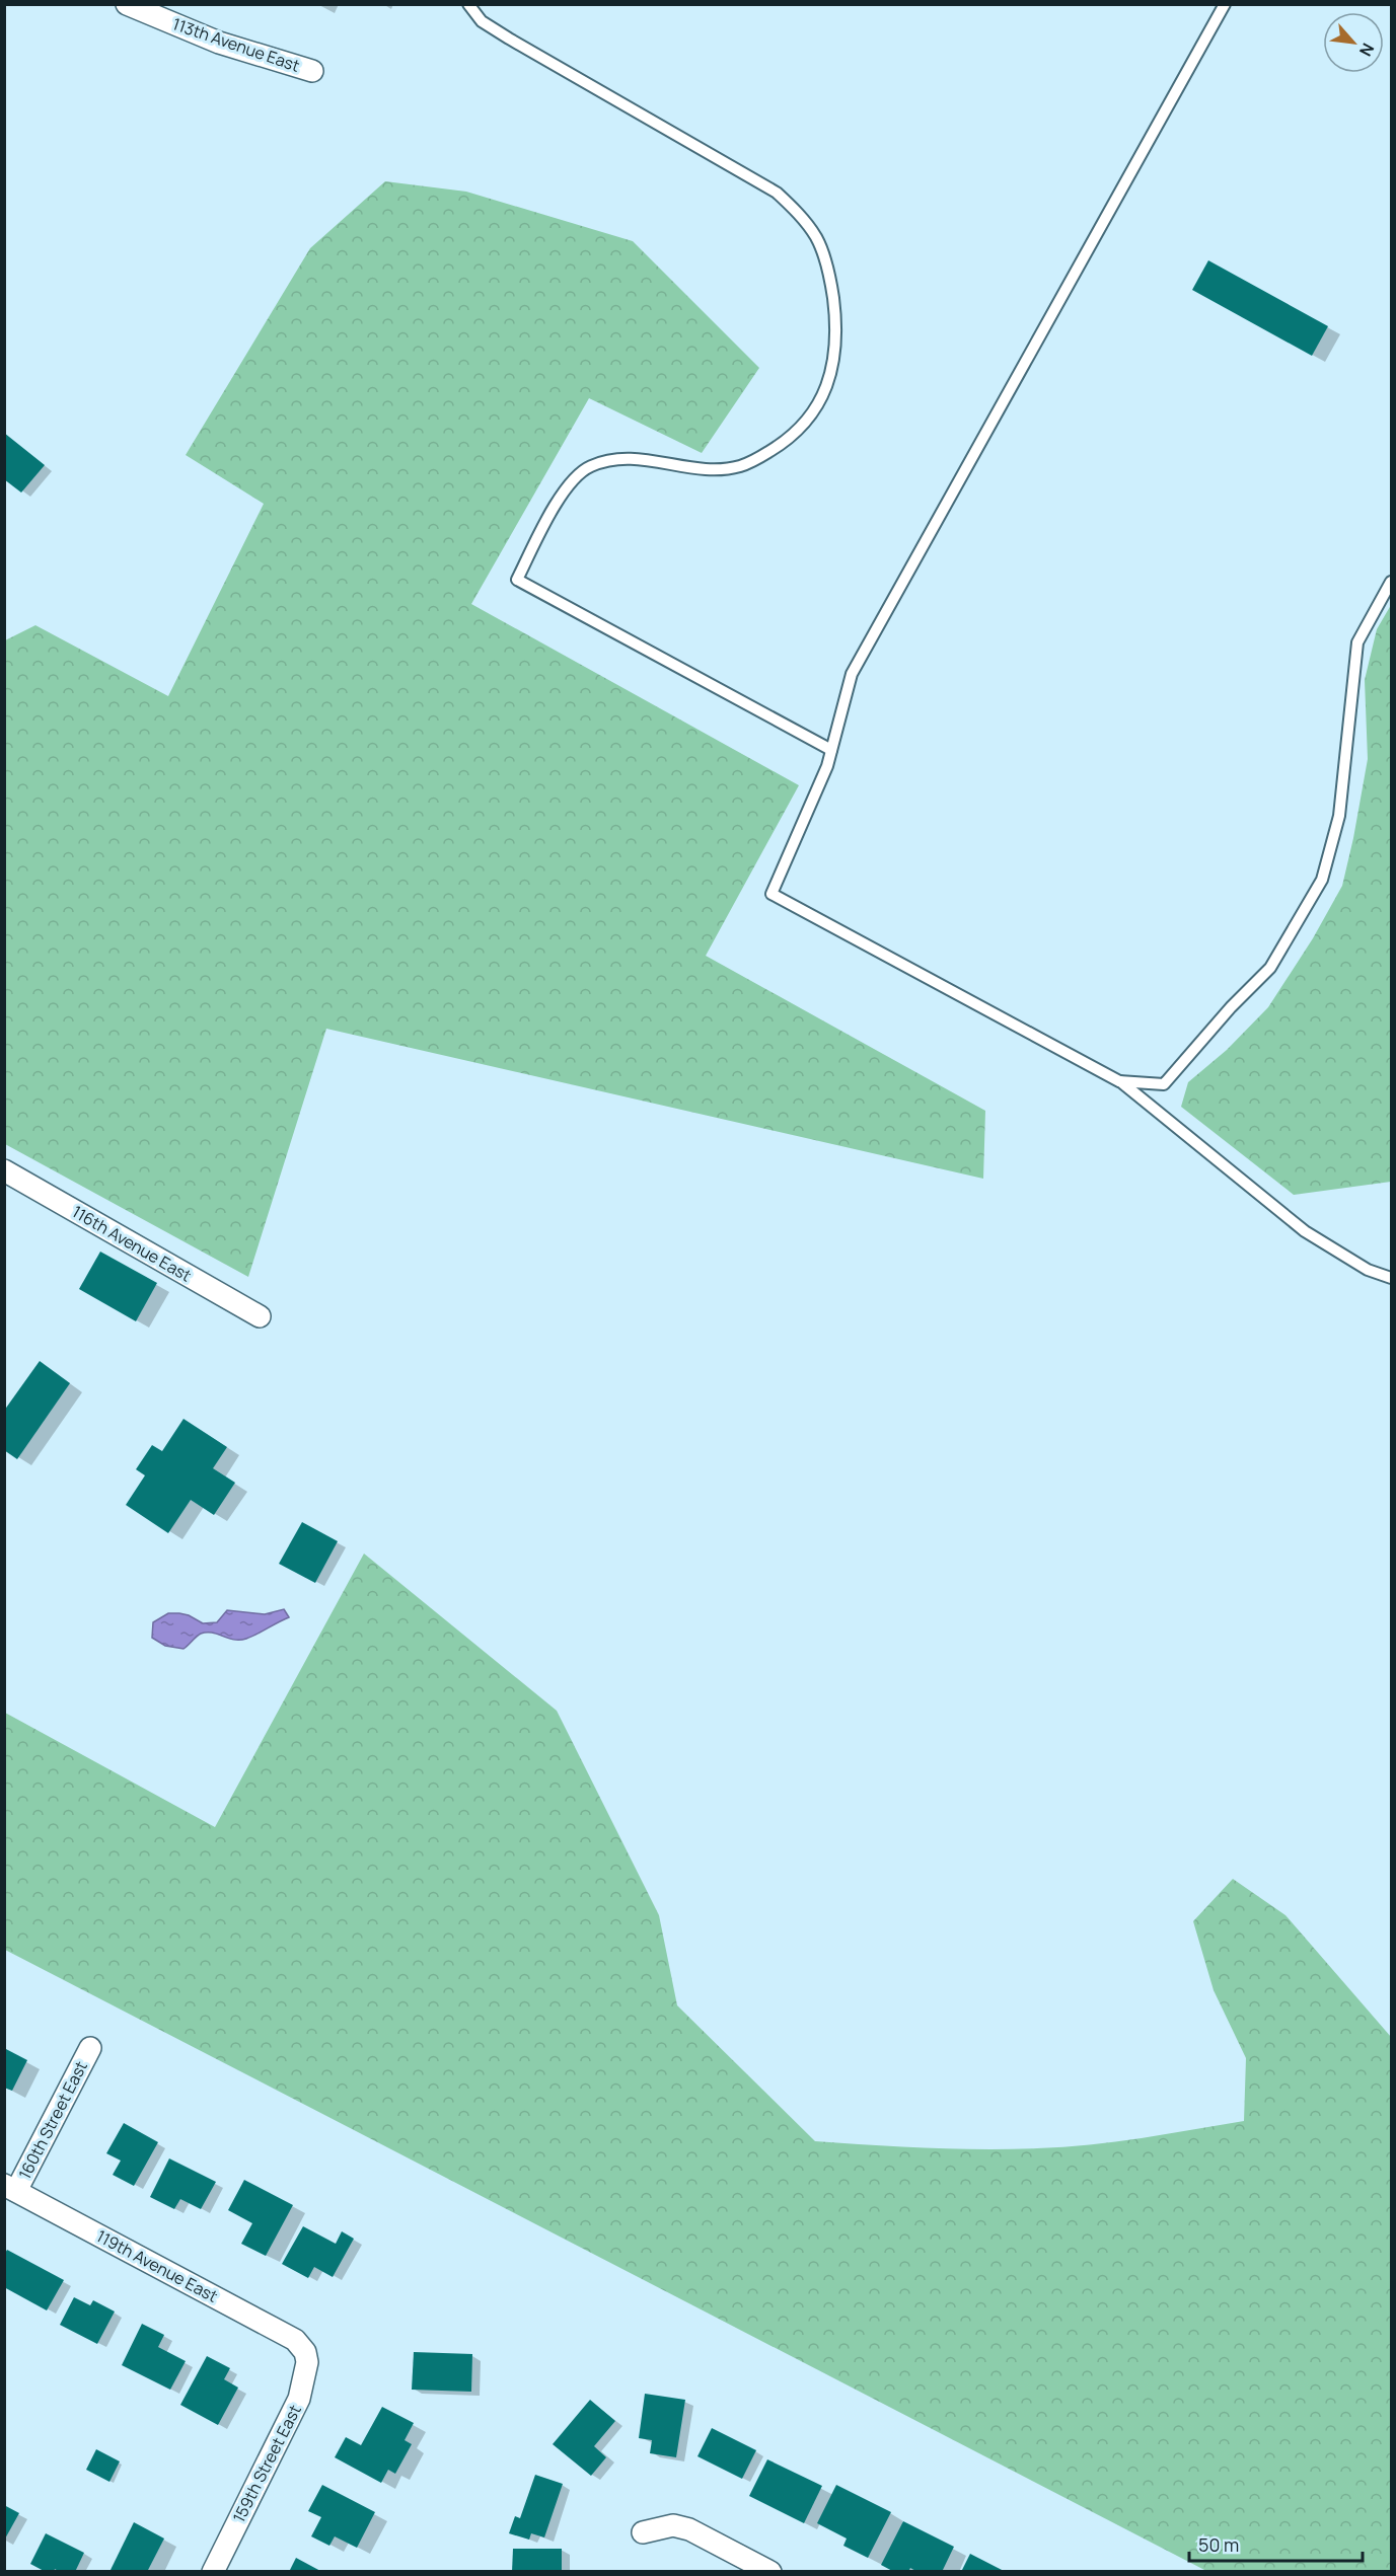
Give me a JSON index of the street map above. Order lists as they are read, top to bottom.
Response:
{
  "streets": {
    "street": [
      "113th Avenue East",
      "116th Avenue East",
      "160th Street East",
      "119th Avenue East",
      "159th Street East"
    ]
  },
  "crossings": [
    ["160th Street East", "119th Avenue East"],
    ["119th Avenue East", "159th Street East"]
  ],
  "scale_bar": "50 m",
  "north": "bottom right"
}
